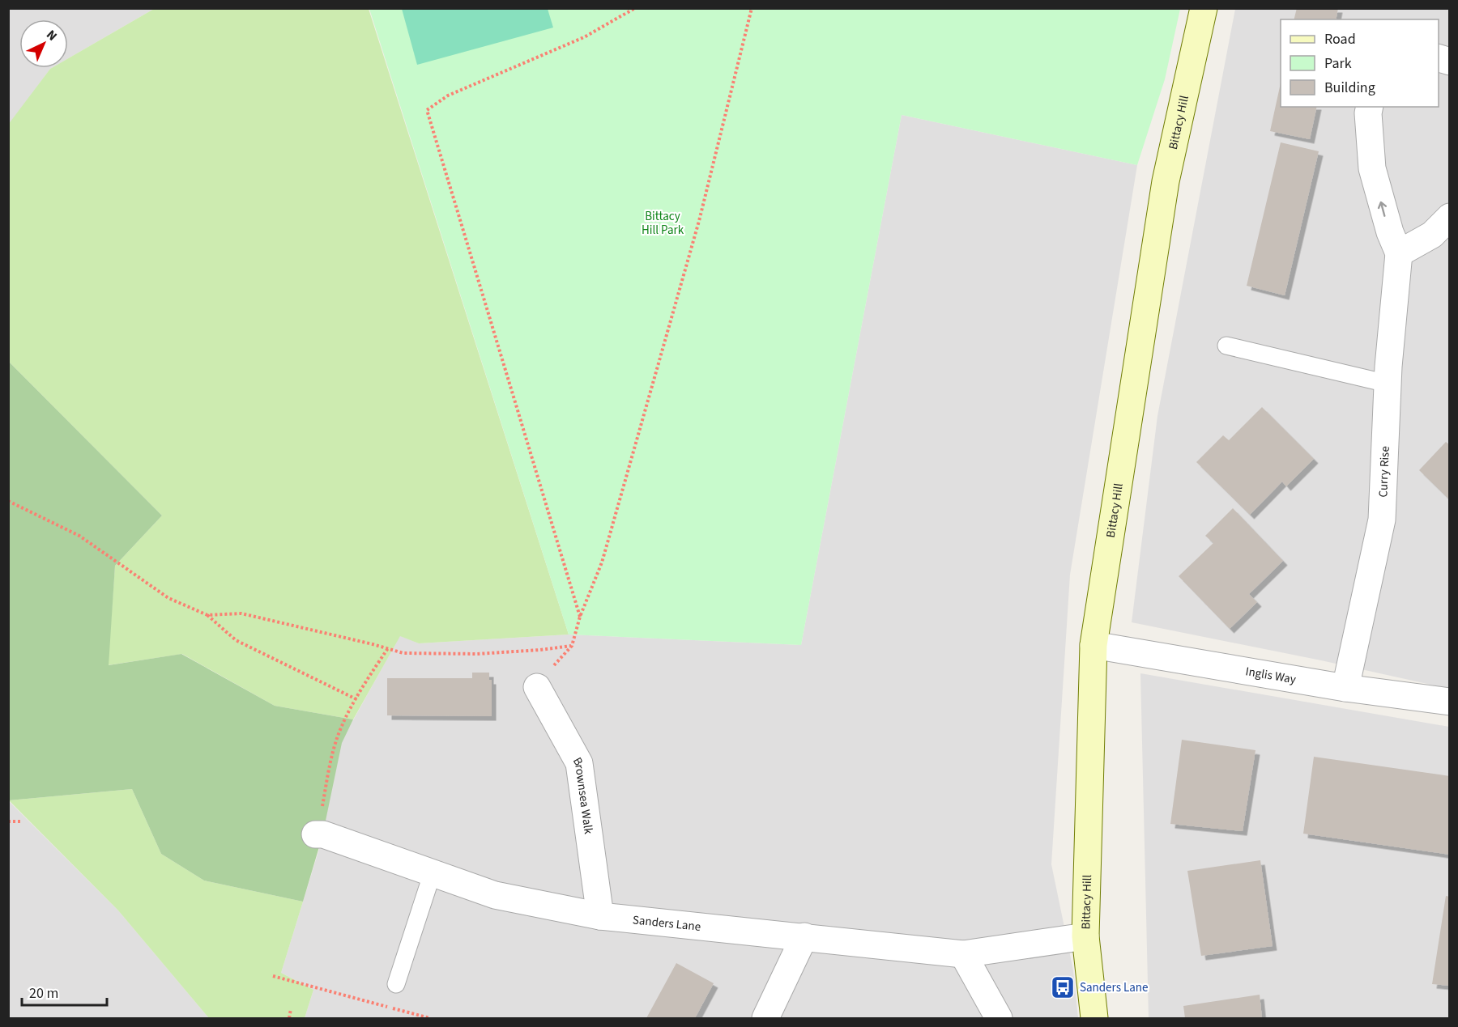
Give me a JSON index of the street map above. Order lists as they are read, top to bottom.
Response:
{
  "streets": {
    "main road": ["Bittacy Hill"],
    "street": [
      "Curry Rise",
      "Inglis Way",
      "Brownsea Walk",
      "Sanders Lane"
    ]
  },
  "crossings": [
    ["Bittacy Hill", "Inglis Way"],
    ["Bittacy Hill", "Sanders Lane"],
    ["Curry Rise", "Inglis Way"],
    ["Brownsea Walk", "Sanders Lane"]
  ],
  "parks": ["Bittacy Hill Park"],
  "places": {
    "bus stop": ["Sanders Lane"]
  },
  "legend": ["Road", "Park", "Building"],
  "scale_bar": "20 m",
  "north": "top right"
}
